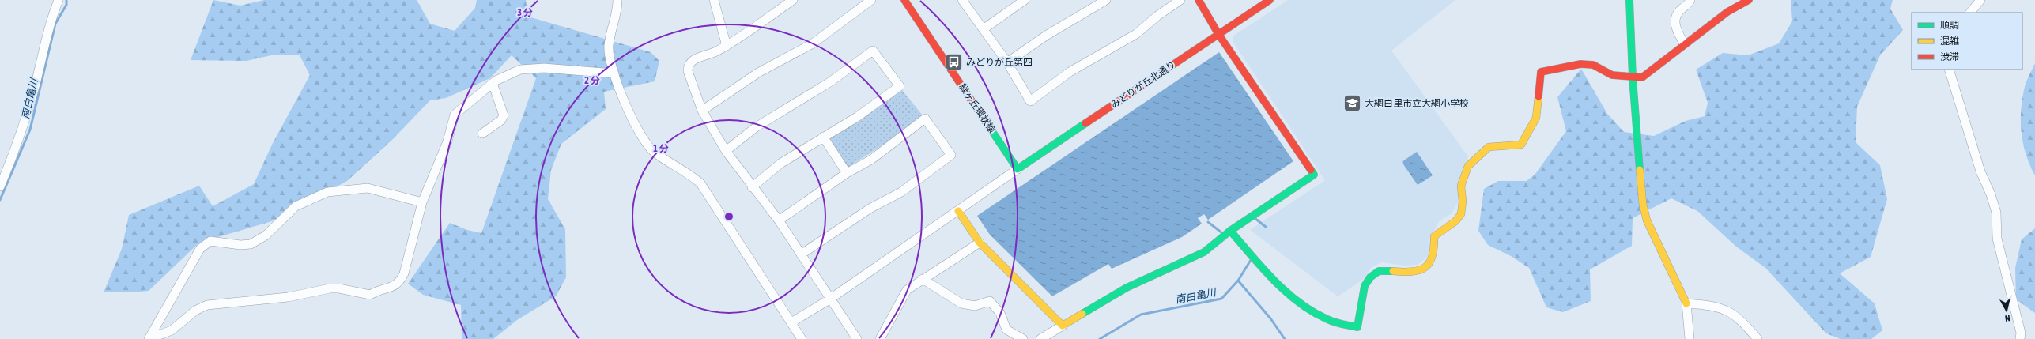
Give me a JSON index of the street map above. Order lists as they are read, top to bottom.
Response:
{
  "streets": {
    "street": ["みどりが丘北通り", "緑ヶ丘環状線"]
  },
  "crossings": [
    ["みどりが丘北通り", "緑ヶ丘環状線"]
  ],
  "water": ["南白亀川"],
  "places": {
    "bus stop": ["みどりが丘第四"],
    "school or university": ["大網白里市立大網小学校"]
  },
  "legend": ["順調", "混雑", "渋滞"],
  "north": "bottom",
  "rings": ["3 分", "2 分", "1 分"]
}
